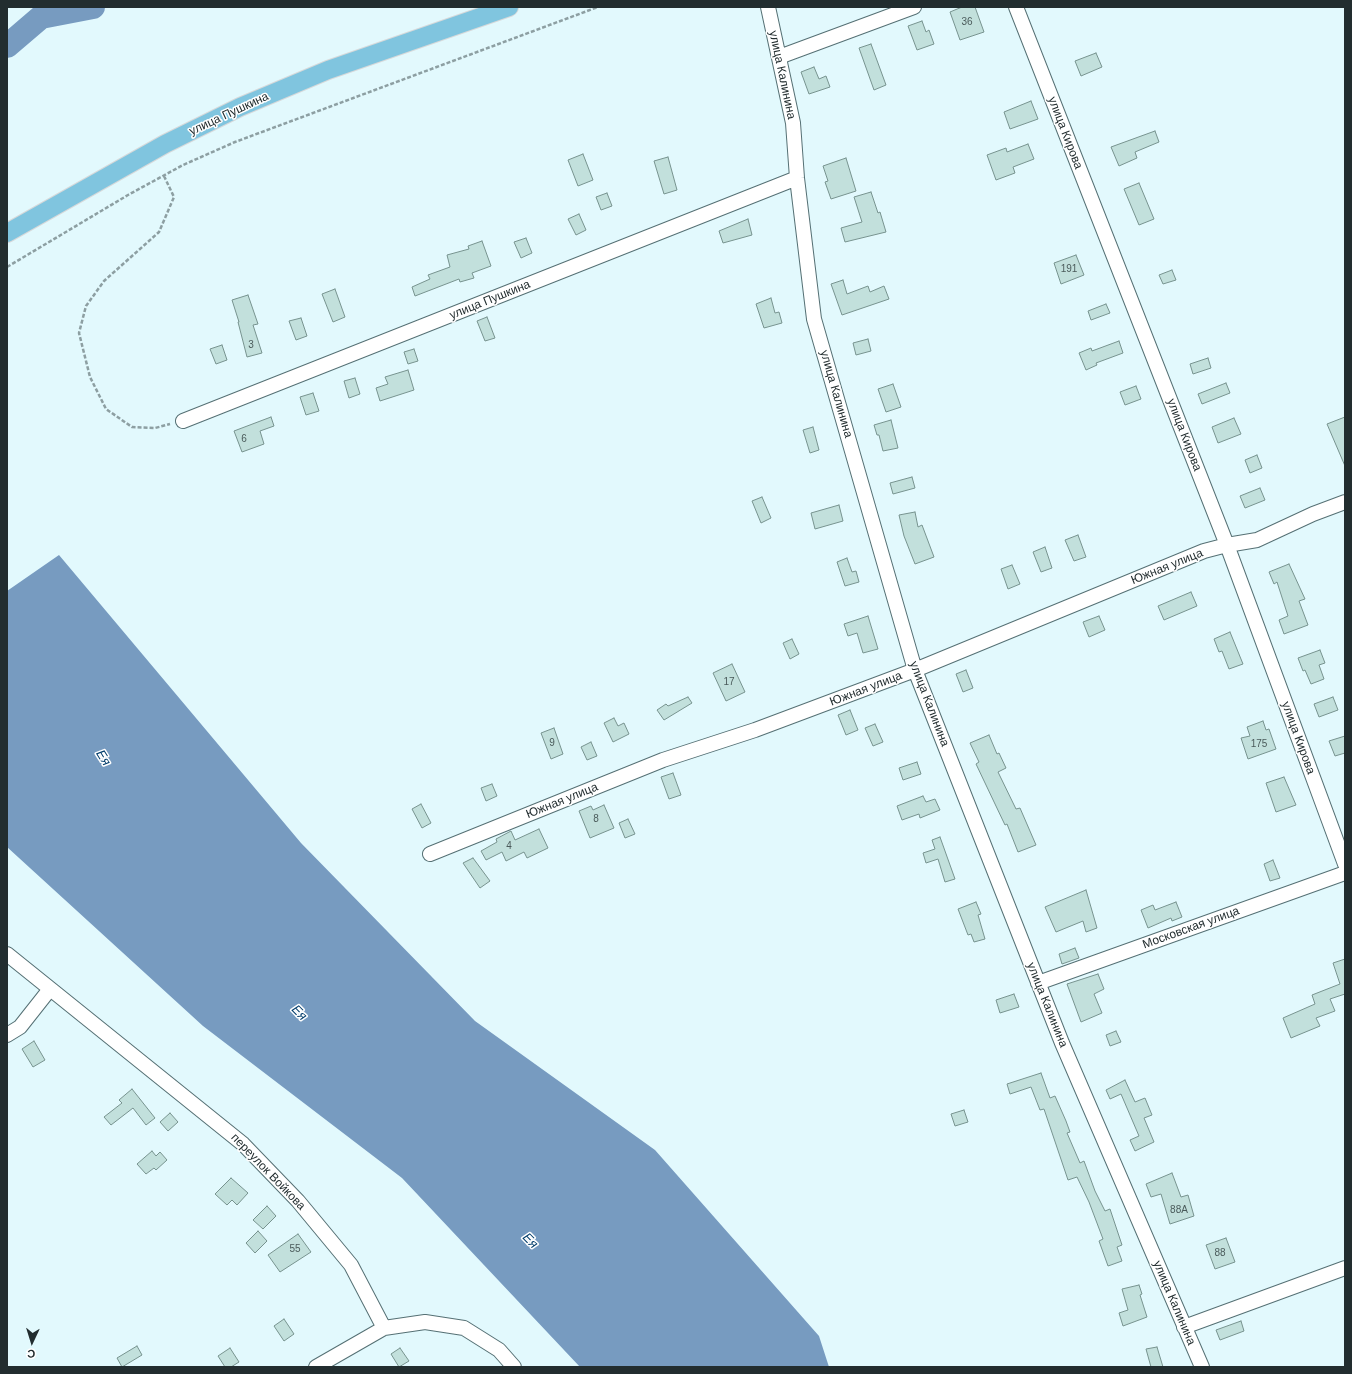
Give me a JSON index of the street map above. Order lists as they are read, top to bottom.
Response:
{
  "streets": {
    "main road": ["улица Пушкина"],
    "street": [
      "улица Калинина",
      "улица Кирова",
      "Южная улица",
      "Московская улица",
      "переулок Войкова"
    ]
  },
  "crossings": [
    ["улица Калинина", "улица Пушкина"],
    ["улица Калинина", "Южная улица"],
    ["улица Калинина", "Московская улица"],
    ["улица Кирова", "Южная улица"]
  ],
  "water": ["Ея"],
  "house_numbers": [
    "36",
    "191",
    "3",
    "6",
    "17",
    "9",
    "175",
    "8",
    "4",
    "88А",
    "55",
    "88"
  ],
  "north": "bottom"
}
